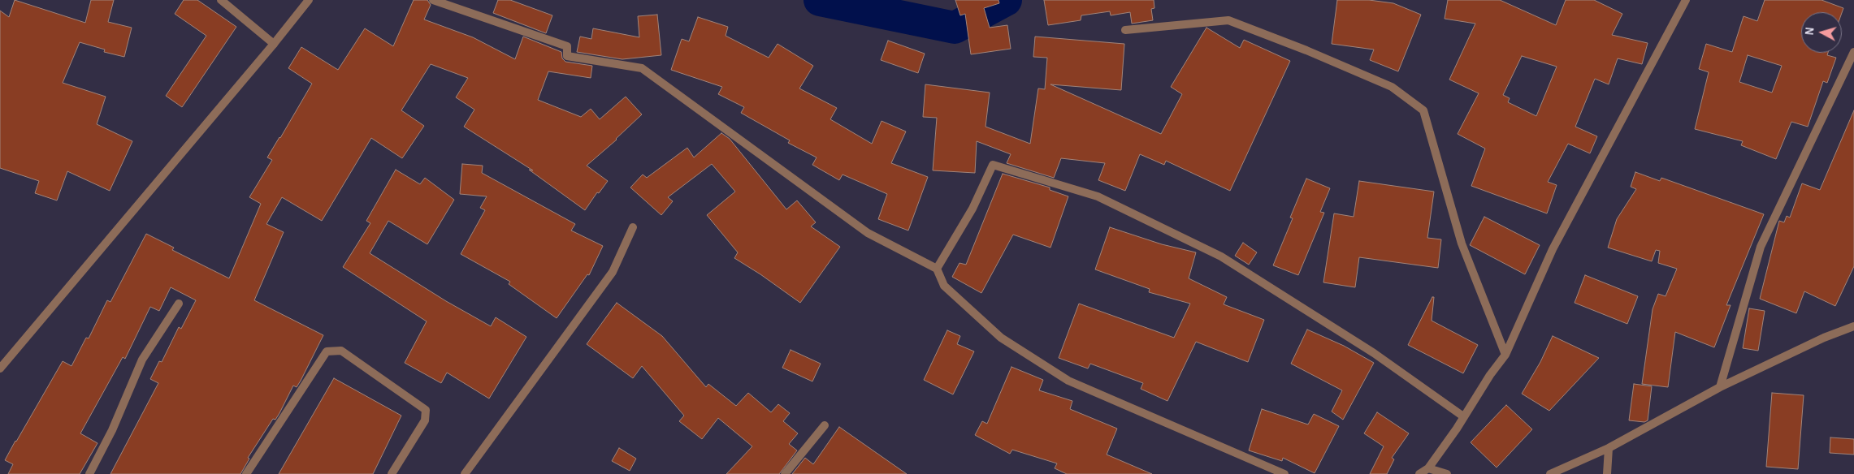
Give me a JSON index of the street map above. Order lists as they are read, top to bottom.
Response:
{
  "north": "left"
}
